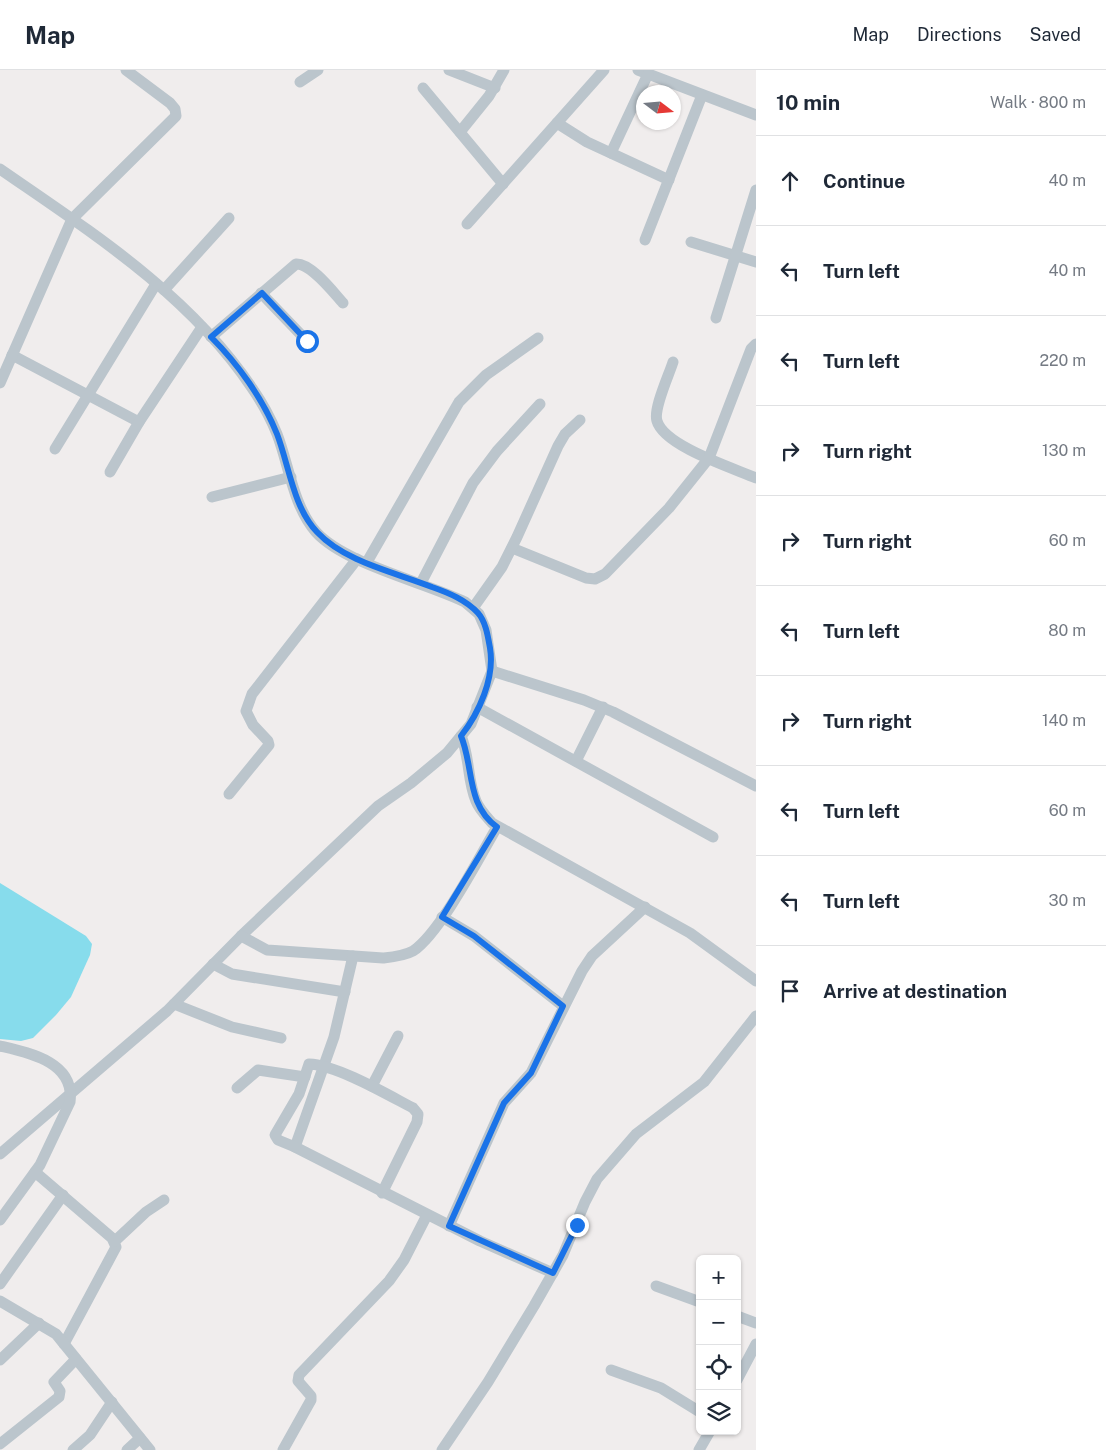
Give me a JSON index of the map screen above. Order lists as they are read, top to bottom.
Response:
{
  "north": "right",
  "page": {
    "header": "Map",
    "nav": ["Map", "Directions", "Saved"],
    "heading": ["10 min", "Walk · 800 m"],
    "list": [
      ["Continue", "40 m"],
      ["Turn left", "40 m"],
      ["Turn left", "220 m"],
      ["Turn right", "130 m"],
      ["Turn right", "60 m"],
      ["Turn left", "80 m"],
      ["Turn right", "140 m"],
      ["Turn left", "60 m"],
      ["Turn left", "30 m"],
      "Arrive at destination"
    ],
    "map_buttons": ["+", "−"]
  }
}
